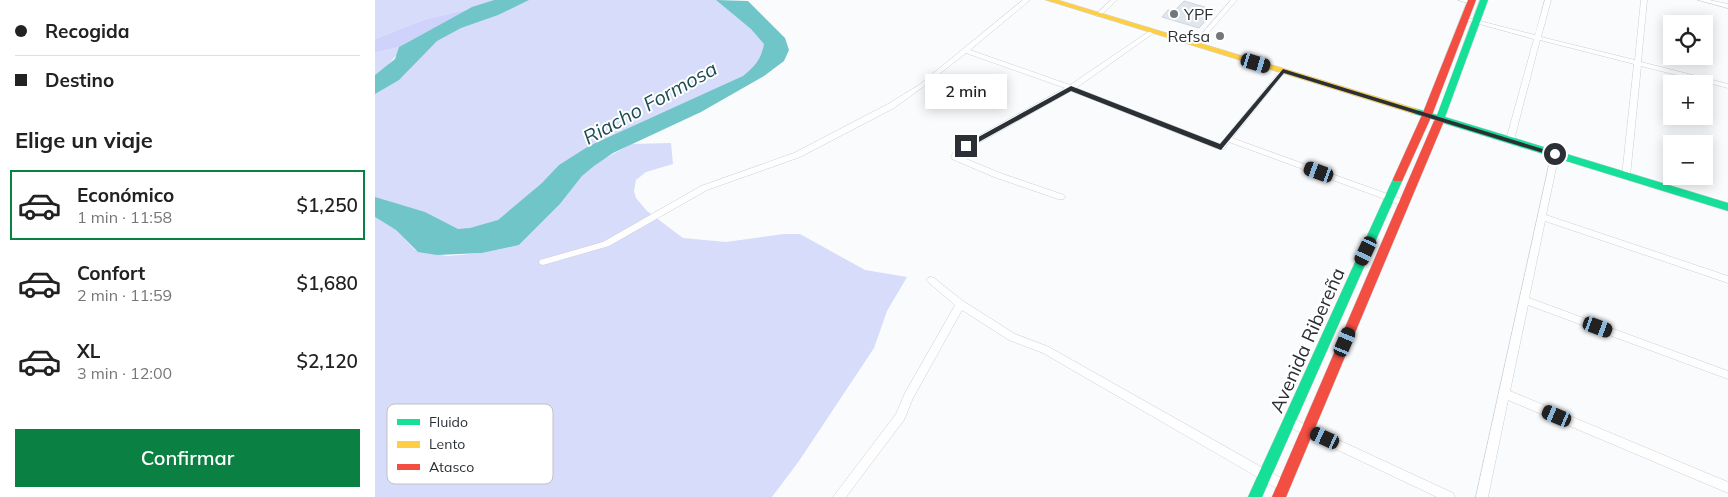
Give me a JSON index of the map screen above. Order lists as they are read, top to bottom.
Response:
{
  "streets": {
    "main road": ["Avenida Ribereña"]
  },
  "water": ["Riacho Formosa"],
  "places": ["YPF", "Refsa"],
  "legend": ["Fluido", "Lento", "Atasco"],
  "page": {
    "banner": ["Recogida", "Destino"],
    "map_buttons": ["+", "−"],
    "bubble": "2 min",
    "heading": "Elige un viaje",
    "list": [
      {
        "name": "Económico",
        "note": "1 min · 11:58",
        "value": "$1,250"
      },
      {
        "name": "Confort",
        "note": "2 min · 11:59",
        "value": "$1,680"
      },
      {
        "name": "XL",
        "note": "3 min · 12:00",
        "value": "$2,120"
      }
    ],
    "buttons": "Confirmar"
  }
}
